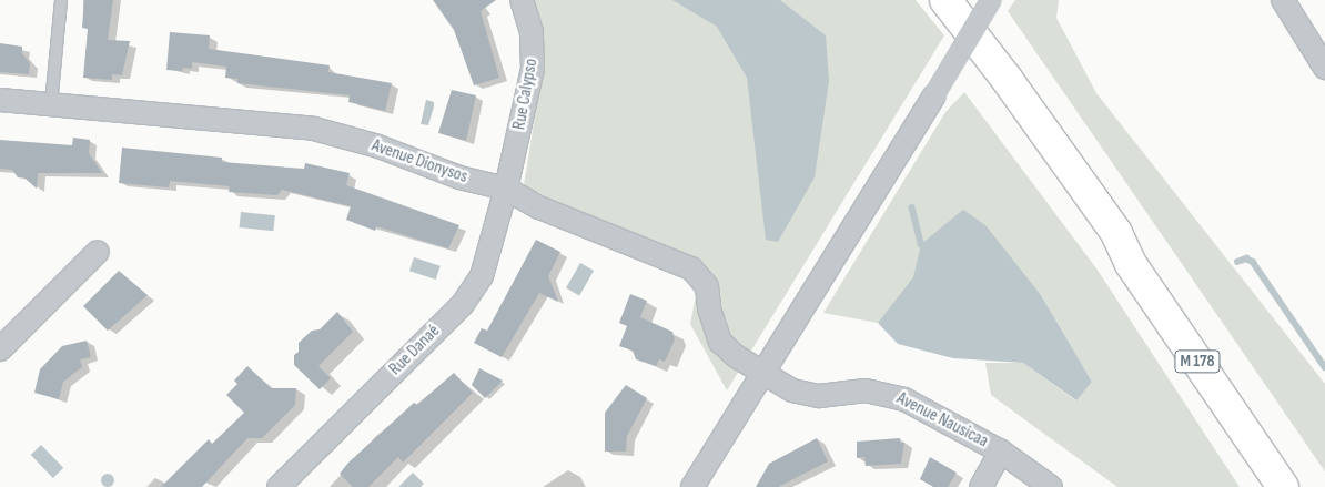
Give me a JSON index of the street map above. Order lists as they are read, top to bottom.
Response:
{
  "streets": {
    "main road": ["M 178"],
    "street": [
      "Rue Calypso",
      "Avenue Dionysos",
      "Rue Danaé",
      "Avenue Nausicaa"
    ]
  },
  "crossings": [
    ["Rue Calypso", "Avenue Dionysos"],
    ["Rue Calypso", "Rue Danaé"],
    ["Avenue Dionysos", "Rue Danaé"],
    ["Avenue Dionysos", "Avenue Nausicaa"]
  ]
}
